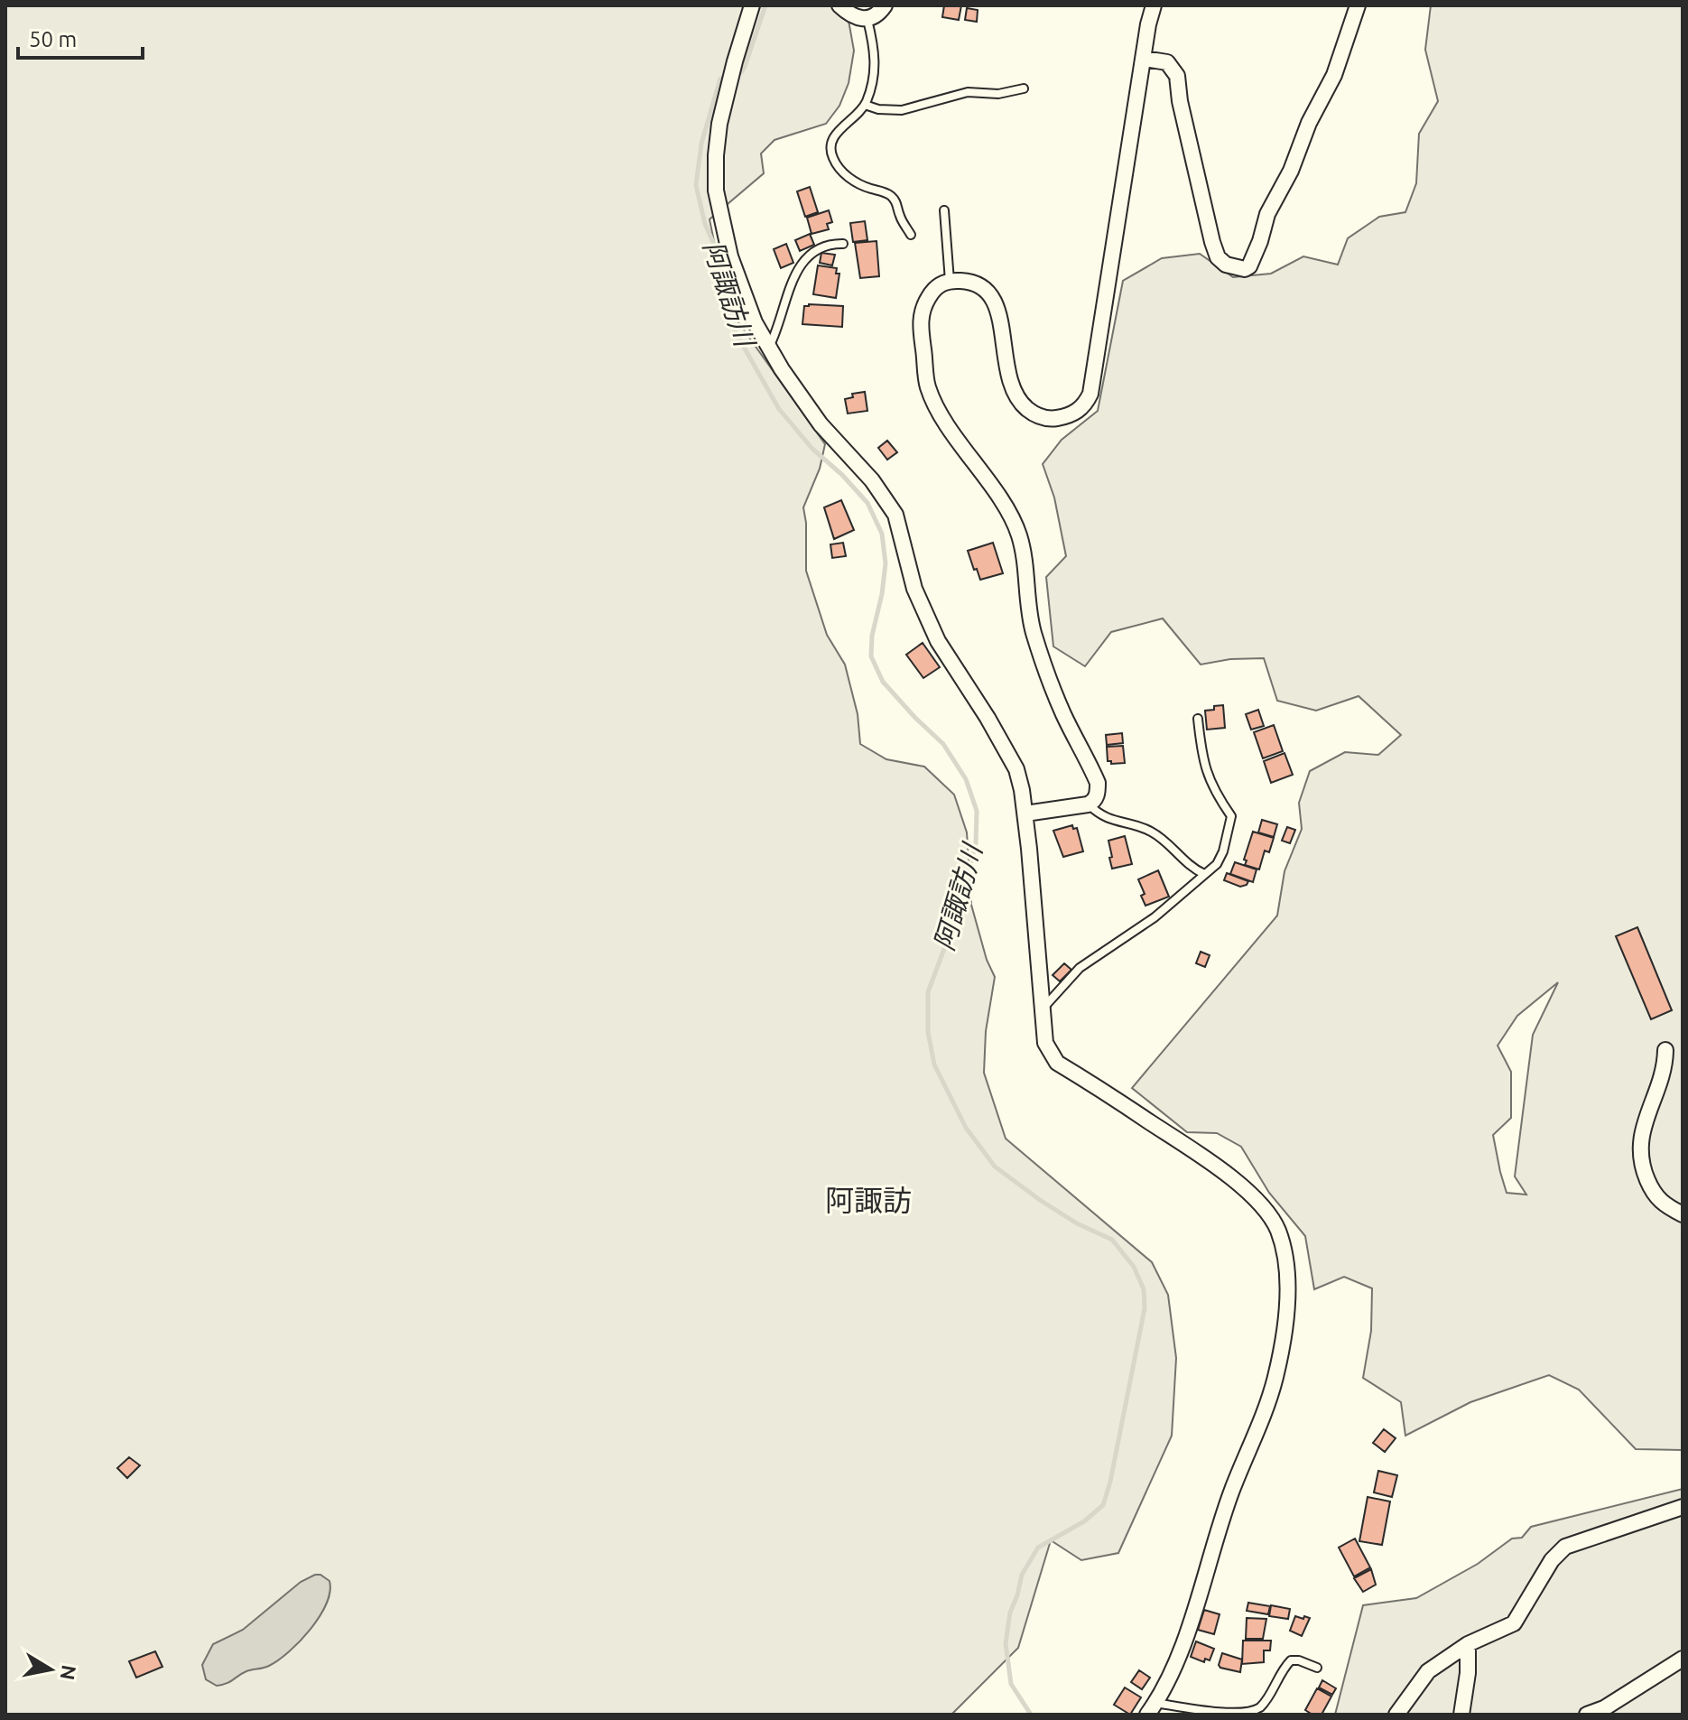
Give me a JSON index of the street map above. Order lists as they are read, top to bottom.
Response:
{
  "districts": ["阿諏訪"],
  "water": ["阿諏訪川"],
  "scale_bar": "50 m",
  "north": "right"
}
